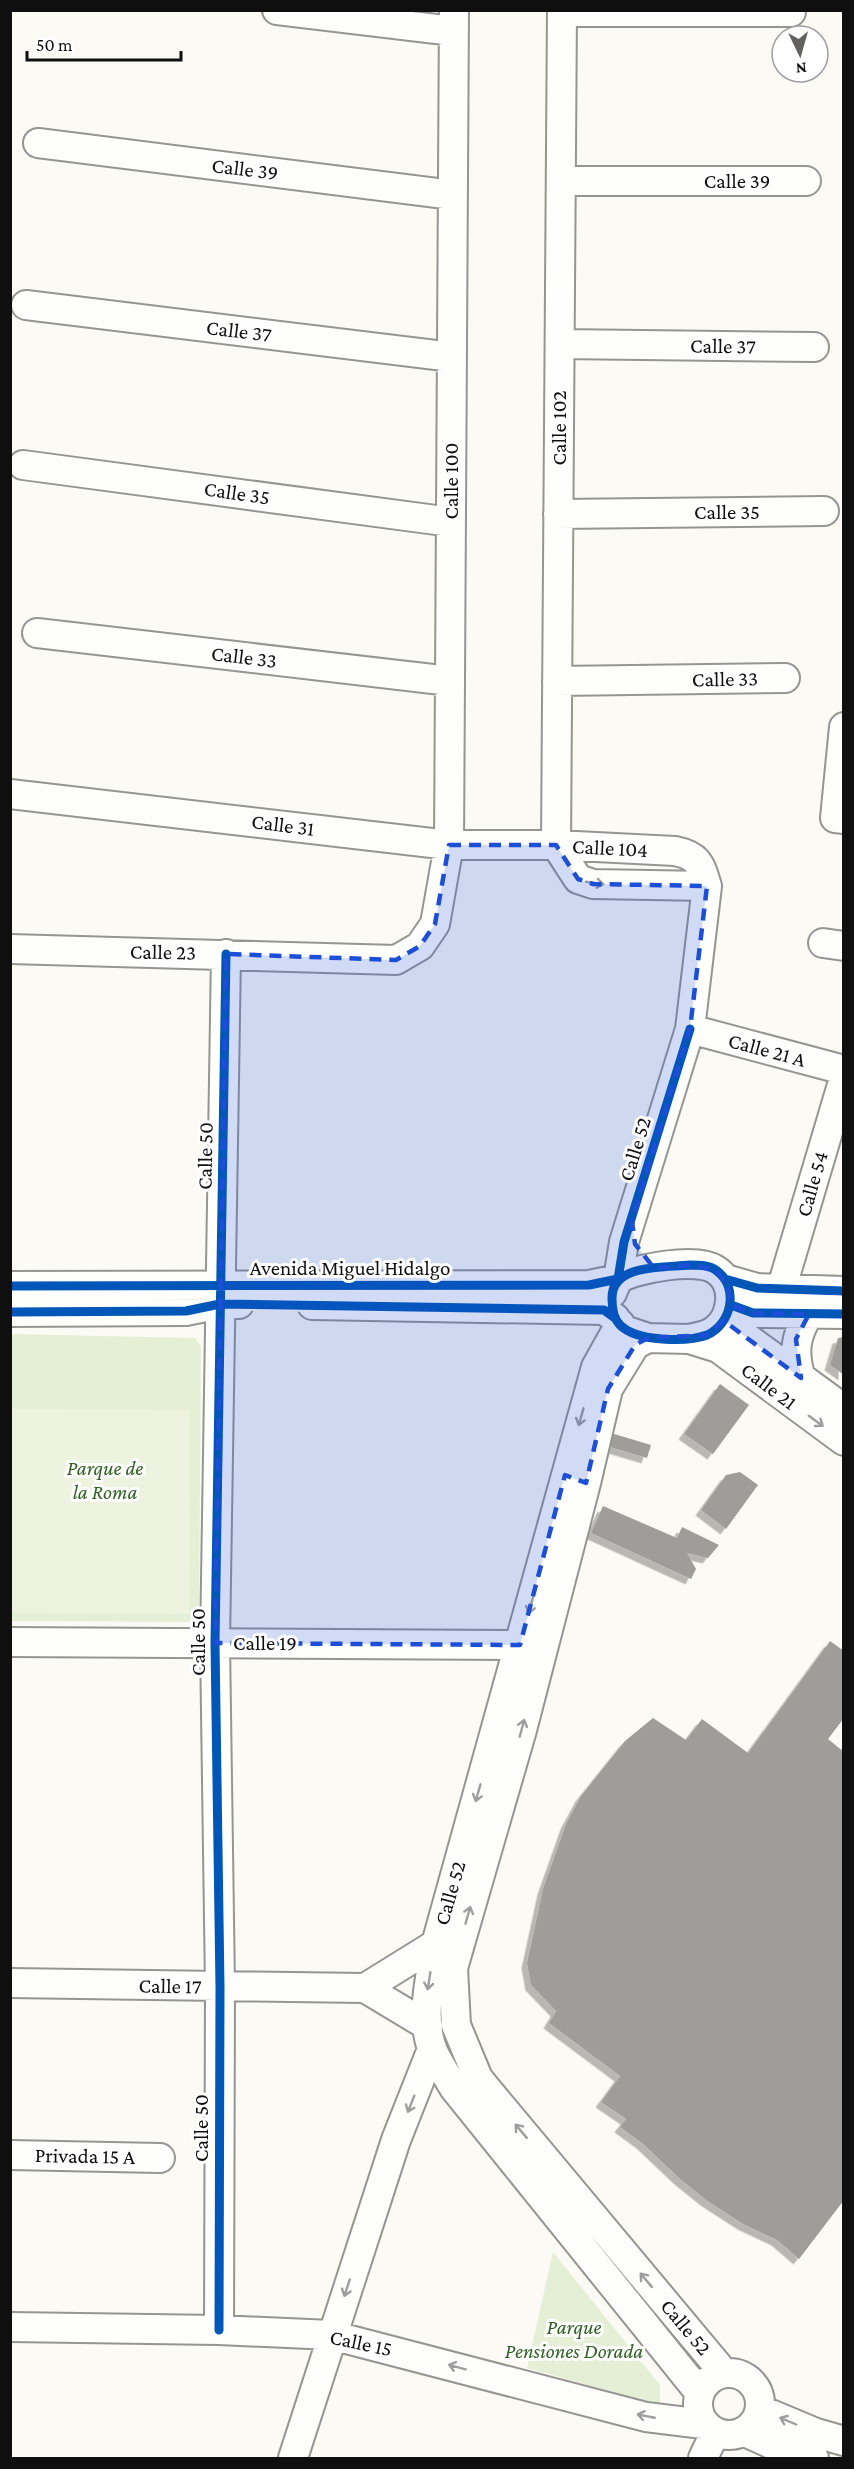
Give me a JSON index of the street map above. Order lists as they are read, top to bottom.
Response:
{
  "streets": {
    "street": [
      "Calle 39",
      "Calle 37",
      "Calle 102",
      "Calle 100",
      "Calle 35",
      "Calle 33",
      "Calle 31",
      "Calle 104",
      "Calle 23",
      "Calle 21 A",
      "Calle 52",
      "Calle 50",
      "Calle 54",
      "Avenida Miguel Hidalgo",
      "Calle 21",
      "Calle 19",
      "Calle 17",
      "Privada 15 A",
      "Calle 15"
    ]
  },
  "crossings": [
    ["Calle 39", "Calle 102"],
    ["Calle 39", "Calle 100"],
    ["Calle 37", "Calle 102"],
    ["Calle 37", "Calle 100"],
    ["Calle 102", "Calle 35"],
    ["Calle 102", "Calle 33"],
    ["Calle 102", "Calle 31"],
    ["Calle 102", "Calle 104"],
    ["Calle 100", "Calle 35"],
    ["Calle 100", "Calle 33"],
    ["Calle 100", "Calle 31"],
    ["Calle 100", "Calle 23"],
    ["Calle 31", "Calle 104"],
    ["Calle 104", "Calle 21 A"],
    ["Calle 104", "Calle 52"],
    ["Calle 23", "Calle 50"],
    ["Calle 21 A", "Calle 52"],
    ["Calle 52", "Avenida Miguel Hidalgo"],
    ["Calle 52", "Calle 21"],
    ["Calle 52", "Calle 19"],
    ["Calle 52", "Calle 15"],
    ["Calle 50", "Avenida Miguel Hidalgo"],
    ["Calle 50", "Calle 19"],
    ["Calle 50", "Calle 17"],
    ["Calle 50", "Calle 15"],
    ["Avenida Miguel Hidalgo", "Calle 21"]
  ],
  "one_way": ["Calle 15"],
  "parks": ["Parque de la Roma", "Parque Pensiones Dorada"],
  "scale_bar": "50 m",
  "north": "bottom"
}
